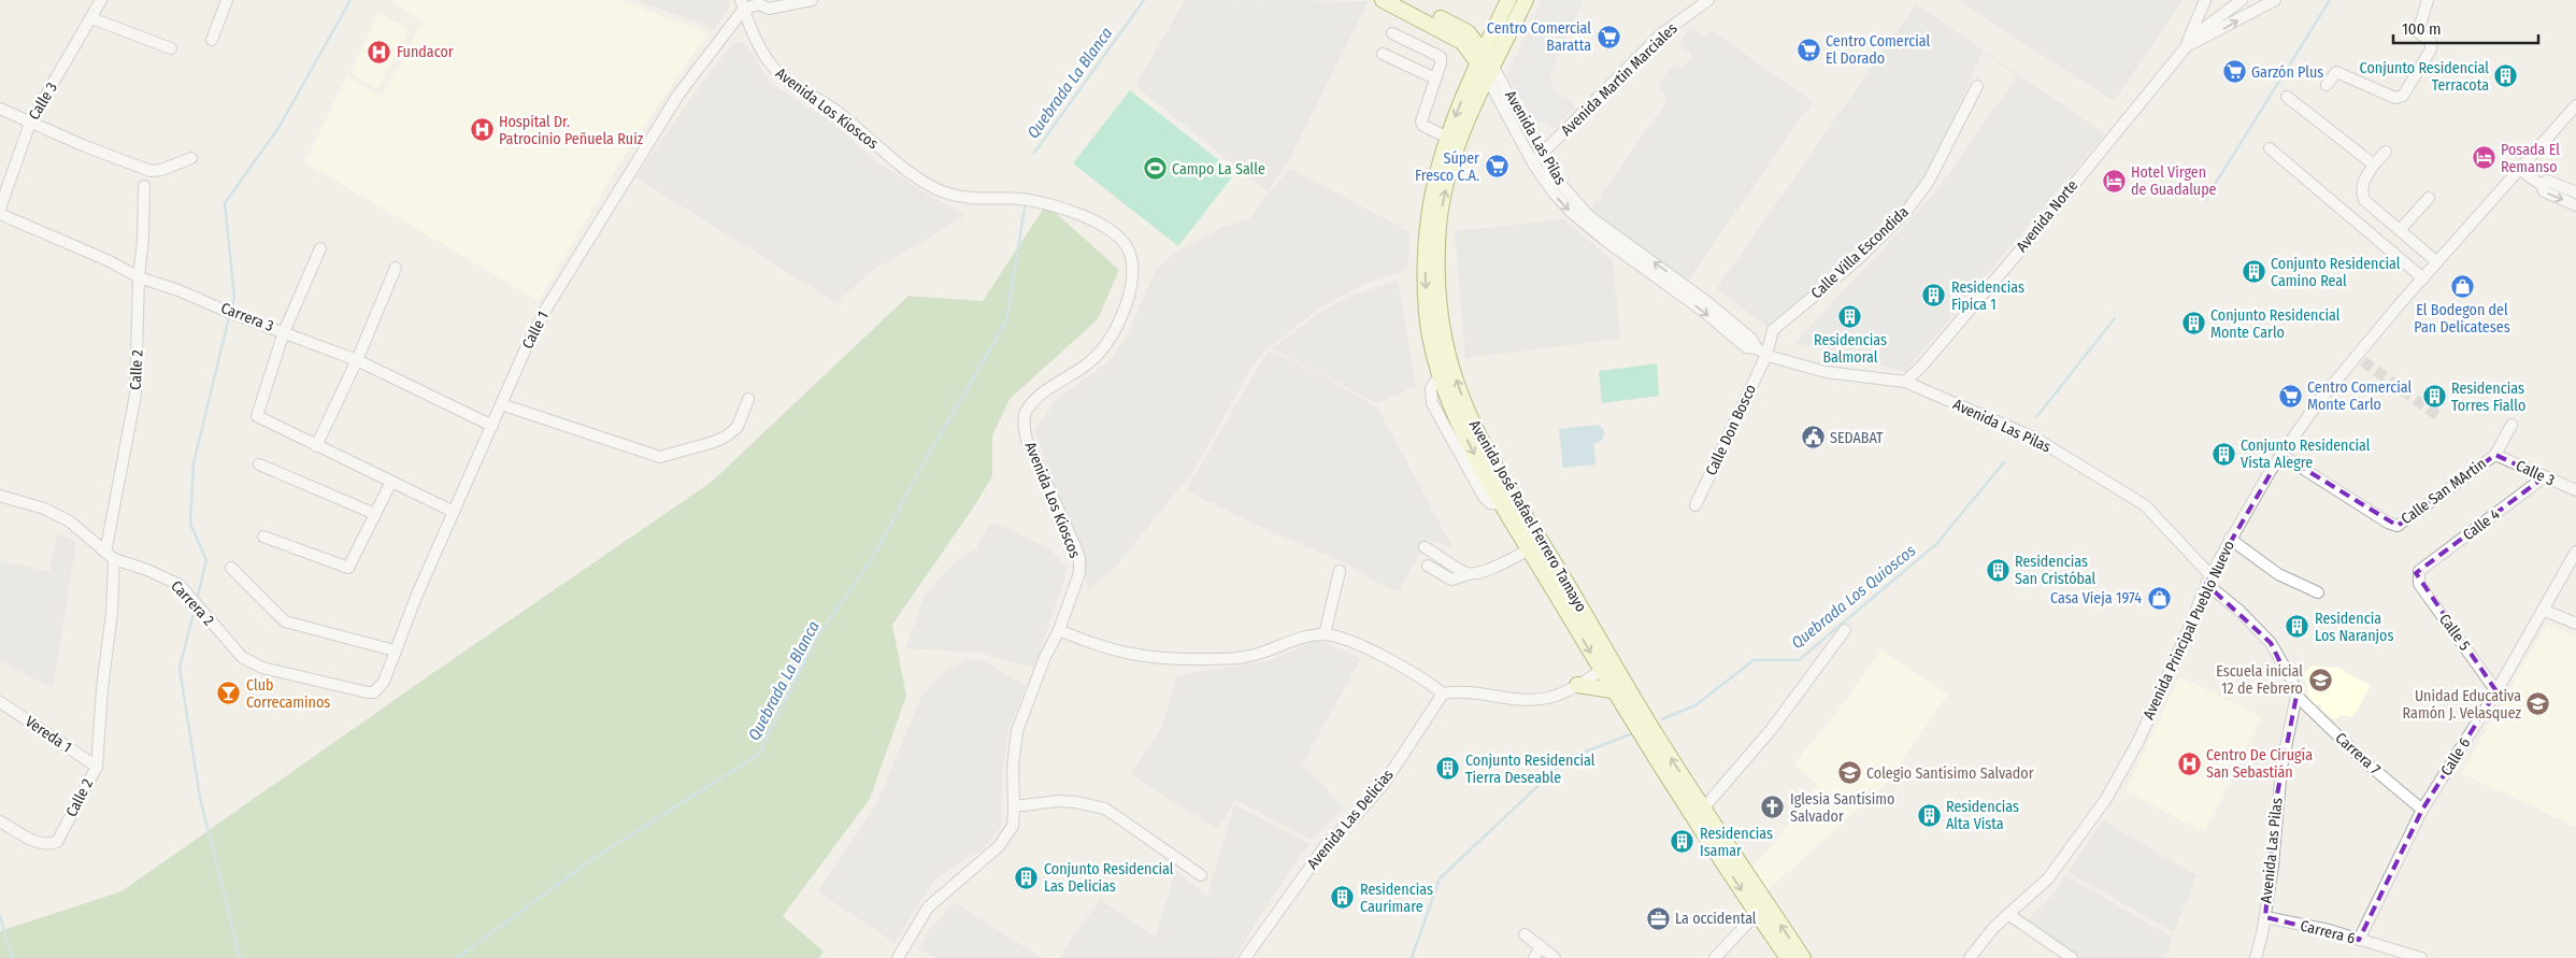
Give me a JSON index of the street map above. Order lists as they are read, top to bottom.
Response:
{
  "streets": {
    "street": [
      "Avenida Martin Marciales",
      "Calle 3",
      "Avenida Los Kioscos",
      "Avenida Las Pilas",
      "Avenida Norte",
      "Calle Villa Escondida",
      "Carrera 3",
      "Calle 1",
      "Calle 2",
      "Calle Don Bosco",
      "Calle San MArtin",
      "Avenida José Rafael Ferrero Tamayo",
      "Calle 4",
      "Carrera 2",
      "Avenida Principal Pueblo Nuevo",
      "Calle 5",
      "Vereda 1",
      "Carrera 7",
      "Calle 6",
      "Avenida Las Delicias",
      "Carrera 6"
    ]
  },
  "crossings": [
    ["Avenida Martin Marciales", "Avenida Las Pilas"],
    ["Calle 3", "Calle San MArtin"],
    ["Calle 3", "Calle 4"],
    ["Avenida Los Kioscos", "Calle 1"],
    ["Avenida Las Pilas", "Avenida Norte"],
    ["Avenida Las Pilas", "Calle Villa Escondida"],
    ["Avenida Las Pilas", "Calle Don Bosco"],
    ["Avenida Las Pilas", "Avenida José Rafael Ferrero Tamayo"],
    ["Avenida Las Pilas", "Avenida Principal Pueblo Nuevo"],
    ["Avenida Las Pilas", "Carrera 7"],
    ["Avenida Las Pilas", "Carrera 6"],
    ["Calle Villa Escondida", "Calle Don Bosco"],
    ["Carrera 3", "Calle 1"],
    ["Carrera 3", "Calle 2"],
    ["Calle 1", "Carrera 2"],
    ["Calle 2", "Carrera 2"],
    ["Calle 2", "Vereda 1"],
    ["Calle San MArtin", "Avenida Principal Pueblo Nuevo"],
    ["Calle 4", "Calle 5"],
    ["Calle 5", "Calle 6"],
    ["Carrera 7", "Calle 6"],
    ["Calle 6", "Carrera 6"]
  ],
  "water": ["Quebrada La Blanca", "Quebrada Los Quioscos"],
  "places": {
    "supermarket": [
      "Centro Comercial Baratta",
      "Centro Comercial El Dorado",
      "Garzón Plus",
      "Súper Fresco C.A.",
      "Centro Comercial Monte Carlo"
    ],
    "hospital": ["Fundacor", "Hospital Dr. Patrocinio Peñuela Ruiz", "Centro De Cirugía San Sebastián"],
    "building": [
      "Conjunto Residencial Terracota",
      "Conjunto Residencial Camino Real",
      "Residencias Fipica 1",
      "Residencias Balmoral",
      "Conjunto Residencial Monte Carlo",
      "Residencias Torres Fiallo",
      "Conjunto Residencial Vista Alegre",
      "Residencias San Cristóbal",
      "Residencia Los Naranjos",
      "Conjunto Residencial Tierra Deseable",
      "Residencias Alta Vista",
      "Residencias Isamar",
      "Conjunto Residencial Las Delicias",
      "Residencias Caurimare"
    ],
    "hotel": ["Posada El Remanso", "Hotel Virgen de Guadalupe"],
    "sports": ["Campo La Salle"],
    "shop": ["El Bodegon del Pan Delicateses", "Casa Vieja 1974"],
    "public building": ["SEDABAT"],
    "school or university": ["Escuela inicial 12 de Febrero", "Unidad Educativa Ramón J. Velasquez", "Colegio Santísimo Salvador"],
    "bar": ["Club Correcaminos"],
    "church": ["Iglesia Santísimo Salvador"],
    "office": ["La occidental"]
  },
  "scale_bar": "100 m"
}
